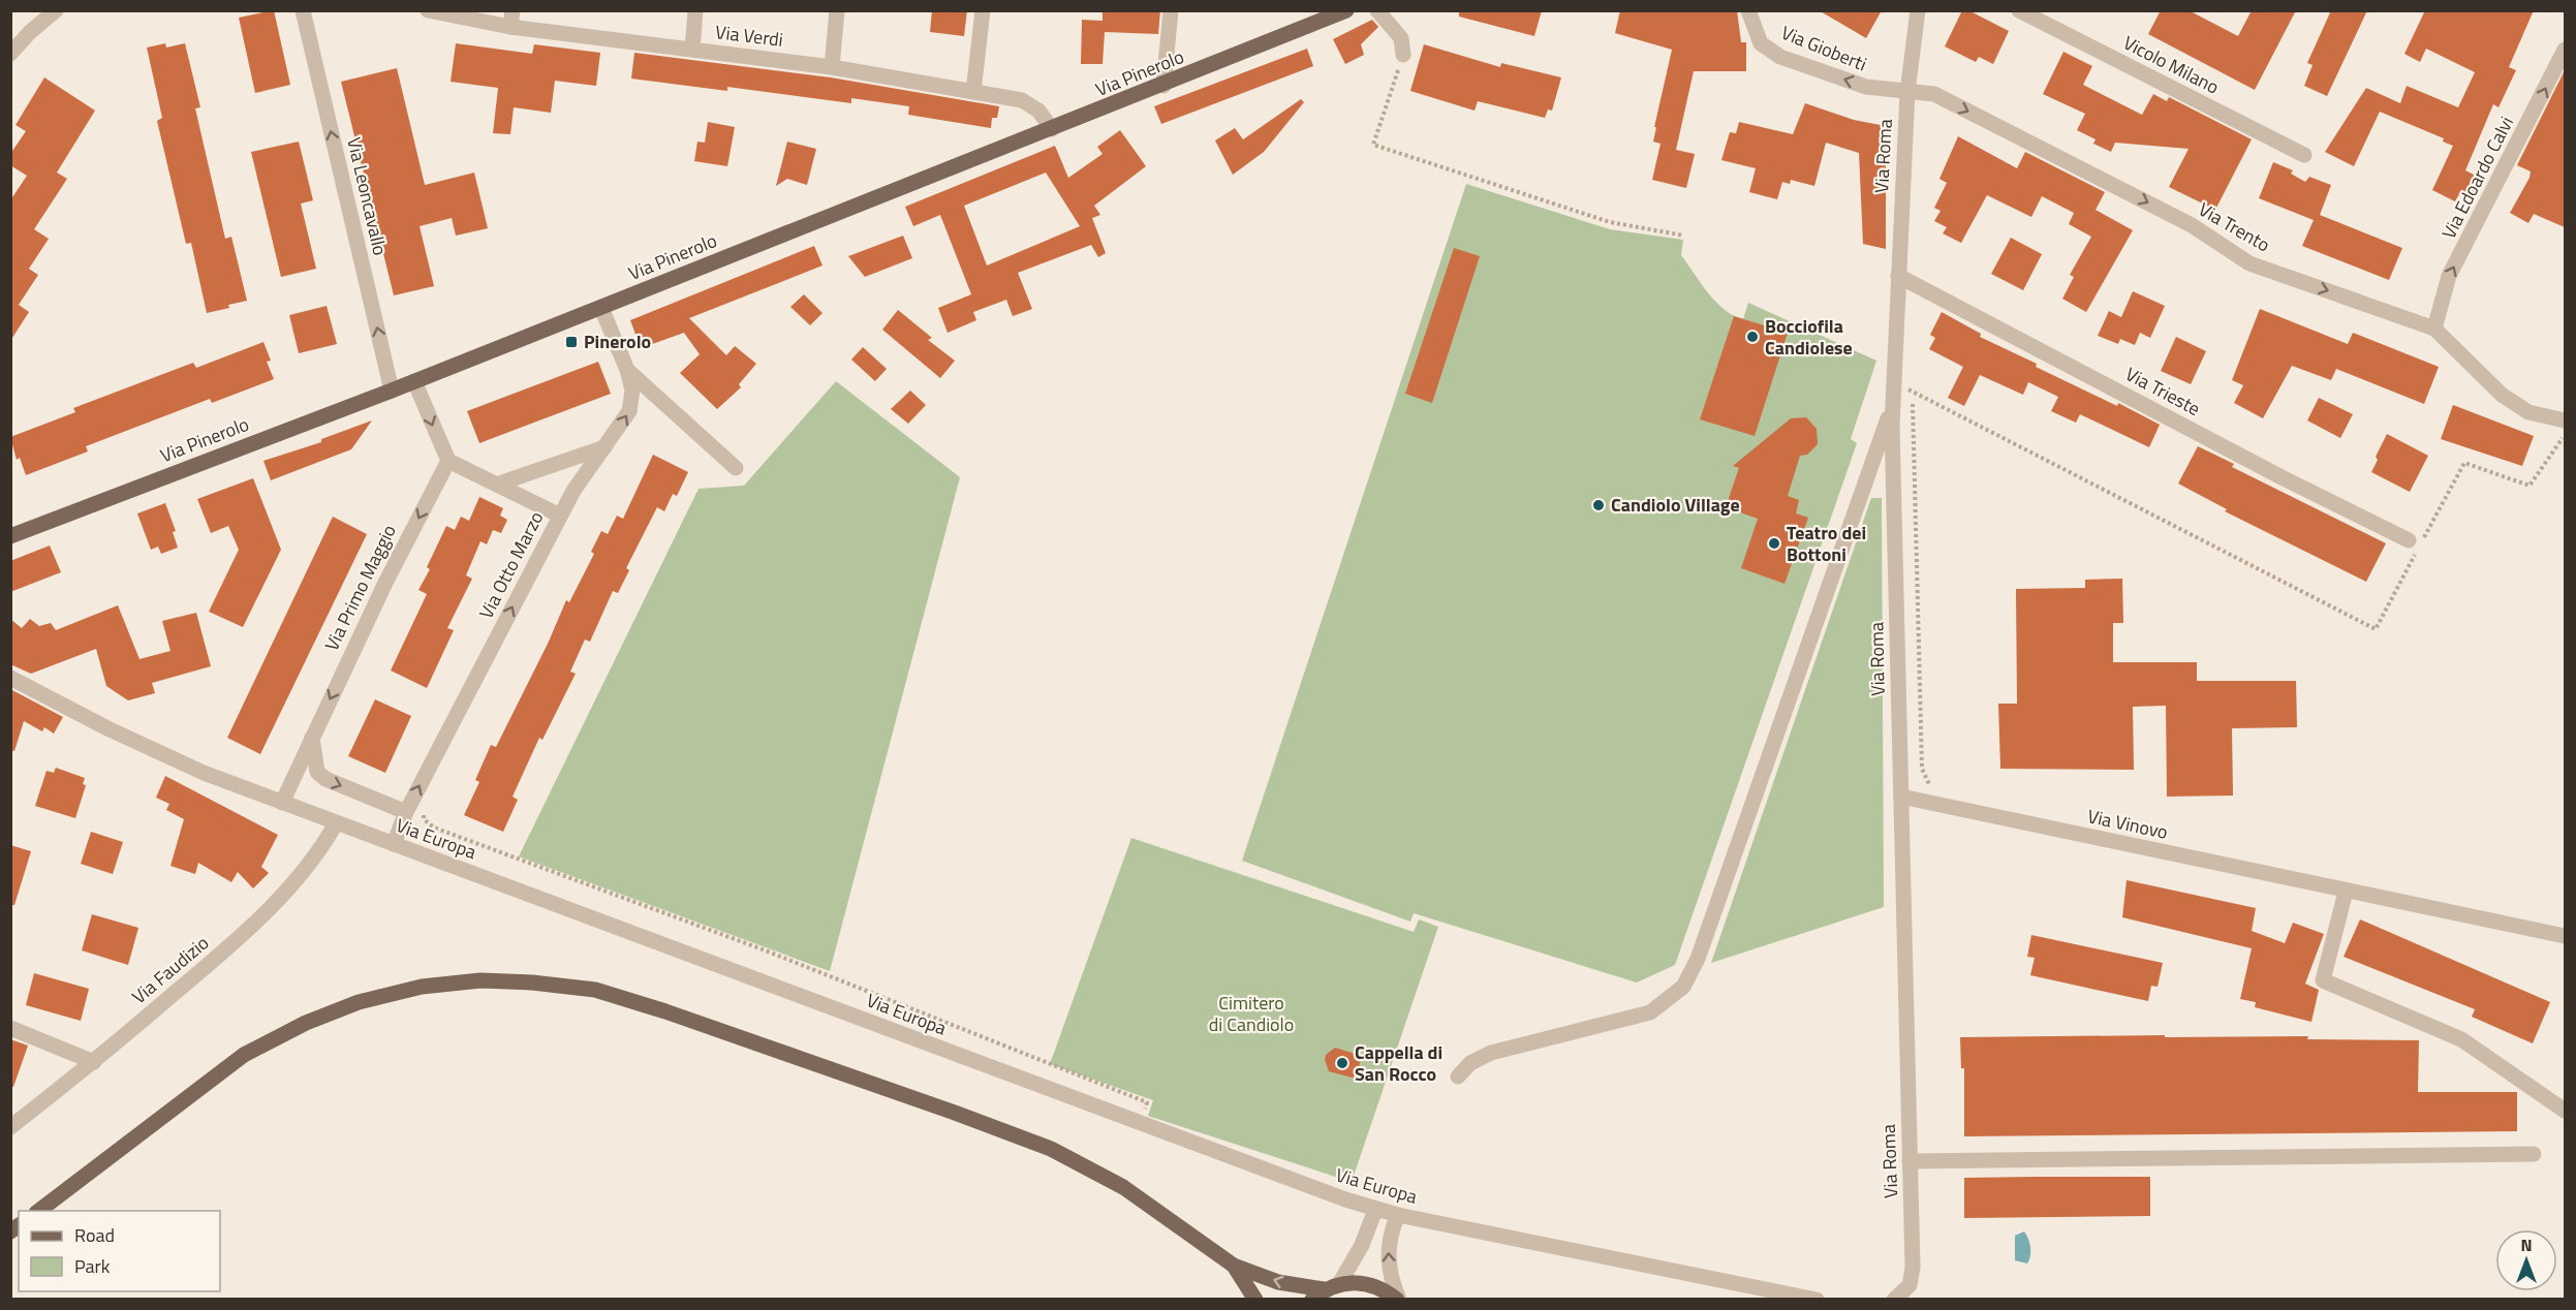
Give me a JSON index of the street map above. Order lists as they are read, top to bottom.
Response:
{
  "streets": {
    "main road": ["Via Pinerolo"],
    "street": [
      "Via Verdi",
      "Via Gioberti",
      "Vicolo Milano",
      "Via Roma",
      "Via Edoardo Calvi",
      "Via Leoncavallo",
      "Via Trento",
      "Via Trieste",
      "Via Otto Marzo",
      "Via Primo Maggio",
      "Via Vinovo",
      "Via Europa",
      "Via Faudizio"
    ]
  },
  "crossings": [
    ["Via Verdi", "Via Pinerolo"],
    ["Via Gioberti", "Via Roma"],
    ["Via Gioberti", "Via Trento"],
    ["Via Pinerolo", "Via Leoncavallo"],
    ["Via Pinerolo", "Via Otto Marzo"],
    ["Via Roma", "Via Trento"],
    ["Via Roma", "Via Trieste"],
    ["Via Roma", "Via Vinovo"],
    ["Via Edoardo Calvi", "Via Trento"],
    ["Via Otto Marzo", "Via Europa"],
    ["Via Primo Maggio", "Via Europa"],
    ["Via Europa", "Via Faudizio"]
  ],
  "one_way": [
    "Via Gioberti",
    "Via Edoardo Calvi",
    "Via Leoncavallo",
    "Via Trento",
    "Via Otto Marzo",
    "Via Primo Maggio"
  ],
  "parks": ["Cimitero di Candiolo"],
  "places": {
    "other": [
      "Bocciofila Candiolese",
      "Candiolo Village",
      "Teatro dei Bottoni",
      "Cappella di San Rocco"
    ],
    "transit": ["Pinerolo"]
  },
  "legend": ["Road", "Park"],
  "north": "top"
}
